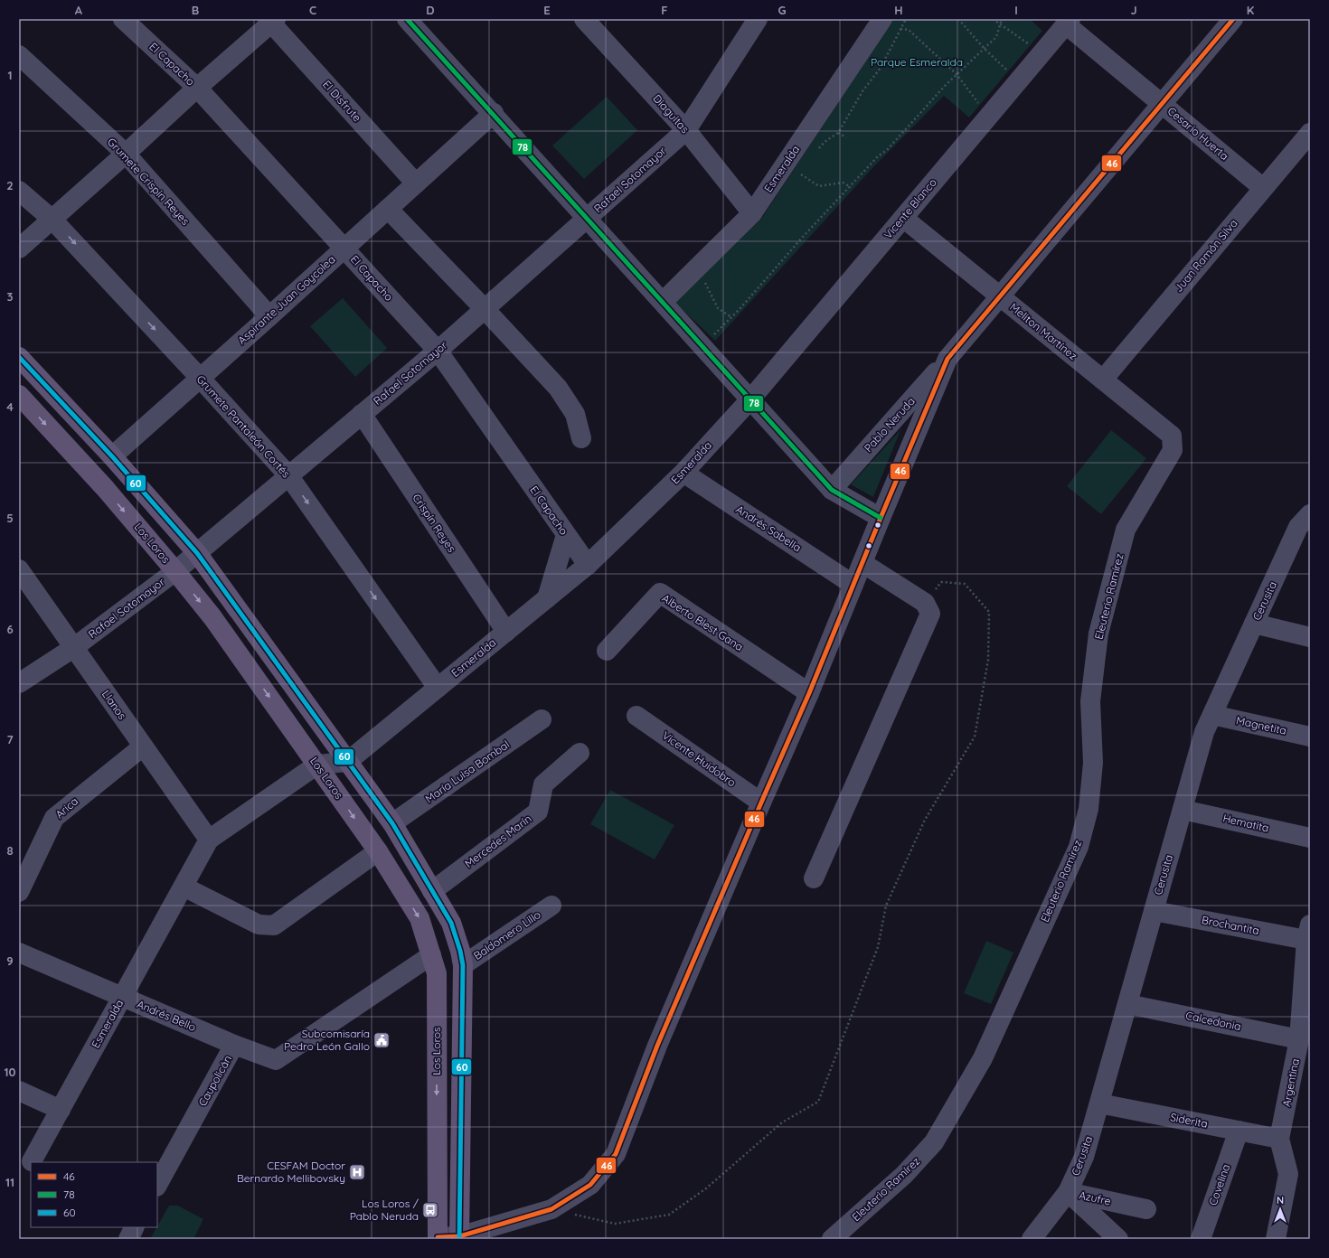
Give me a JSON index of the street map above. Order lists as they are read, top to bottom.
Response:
{
  "streets": {
    "main road": ["Los Loros"],
    "street": [
      "El Capacho",
      "El Disfrute",
      "Diaguitas",
      "Cesario Huerta",
      "Esmeralda",
      "Rafael Sotomayor",
      "Grumete Crispin Reyes",
      "Vicente Blanco",
      "Juan Ramón Silva",
      "Aspirante Juan Goycolea",
      "Meliton Martínez",
      "Pablo Neruda",
      "Grumete Pantaleón Cortés",
      "Crispín Reyes",
      "Andrés Sabella",
      "Eleuterio Ramírez",
      "Cerusita",
      "Alberto Blest Gana",
      "Llanos",
      "Magnetita",
      "Vicente Huidobro",
      "María Luisa Bombal",
      "Arica",
      "Hematita",
      "Mercedes Marín",
      "Brochantita",
      "Baldomero Lillo",
      "Andrés Bello",
      "Calcedonia",
      "Caupolicán",
      "Argentina",
      "Siderita",
      "Covelina",
      "Azufre"
    ]
  },
  "crossings": [
    ["El Capacho", "Esmeralda"],
    ["El Capacho", "Rafael Sotomayor"],
    ["El Capacho", "Aspirante Juan Goycolea"],
    ["El Disfrute", "Aspirante Juan Goycolea"],
    ["Diaguitas", "Esmeralda"],
    ["Diaguitas", "Rafael Sotomayor"],
    ["Cesario Huerta", "Vicente Blanco"],
    ["Cesario Huerta", "Juan Ramón Silva"],
    ["Cesario Huerta", "Pablo Neruda"],
    ["Esmeralda", "Vicente Blanco"],
    ["Esmeralda", "Grumete Pantaleón Cortés"],
    ["Esmeralda", "Crispín Reyes"],
    ["Esmeralda", "Andrés Sabella"],
    ["Esmeralda", "Los Loros"],
    ["Esmeralda", "Llanos"],
    ["Esmeralda", "Andrés Bello"],
    ["Rafael Sotomayor", "Grumete Pantaleón Cortés"],
    ["Rafael Sotomayor", "Crispín Reyes"],
    ["Rafael Sotomayor", "Los Loros"],
    ["Rafael Sotomayor", "Llanos"],
    ["Grumete Crispin Reyes", "Aspirante Juan Goycolea"],
    ["Vicente Blanco", "Meliton Martínez"],
    ["Juan Ramón Silva", "Meliton Martínez"],
    ["Aspirante Juan Goycolea", "Grumete Pantaleón Cortés"],
    ["Meliton Martínez", "Pablo Neruda"],
    ["Meliton Martínez", "Eleuterio Ramírez"],
    ["Pablo Neruda", "Andrés Sabella"],
    ["Pablo Neruda", "Los Loros"],
    ["Pablo Neruda", "Alberto Blest Gana"],
    ["Pablo Neruda", "Vicente Huidobro"],
    ["Los Loros", "Caupolicán"],
    ["Cerusita", "Magnetita"],
    ["Cerusita", "Hematita"],
    ["Cerusita", "Brochantita"],
    ["Cerusita", "Calcedonia"],
    ["Cerusita", "Siderita"],
    ["Cerusita", "Azufre"],
    ["Llanos", "Arica"],
    ["Brochantita", "Argentina"],
    ["Andrés Bello", "Caupolicán"],
    ["Calcedonia", "Argentina"],
    ["Argentina", "Siderita"],
    ["Siderita", "Covelina"]
  ],
  "one_way": ["Grumete Pantaleón Cortés"],
  "parks": ["Parque Esmeralda"],
  "places": {
    "public building": ["Subcomisaría Pedro León Gallo"],
    "hospital": ["CESFAM Doctor Bernardo Mellibovsky"],
    "bus stop": ["Los Loros / Pablo Neruda"]
  },
  "lines": ["transit line 46", "transit line 78", "transit line 60"],
  "legend": ["46", "78", "60"],
  "north": "top",
  "grid": {
    "columns": [
      "A",
      "B",
      "C",
      "D",
      "E",
      "F",
      "G",
      "H",
      "I",
      "J",
      "K"
    ],
    "rows": [
      "1",
      "2",
      "3",
      "4",
      "5",
      "6",
      "7",
      "8",
      "9",
      "10",
      "11"
    ]
  }
}
